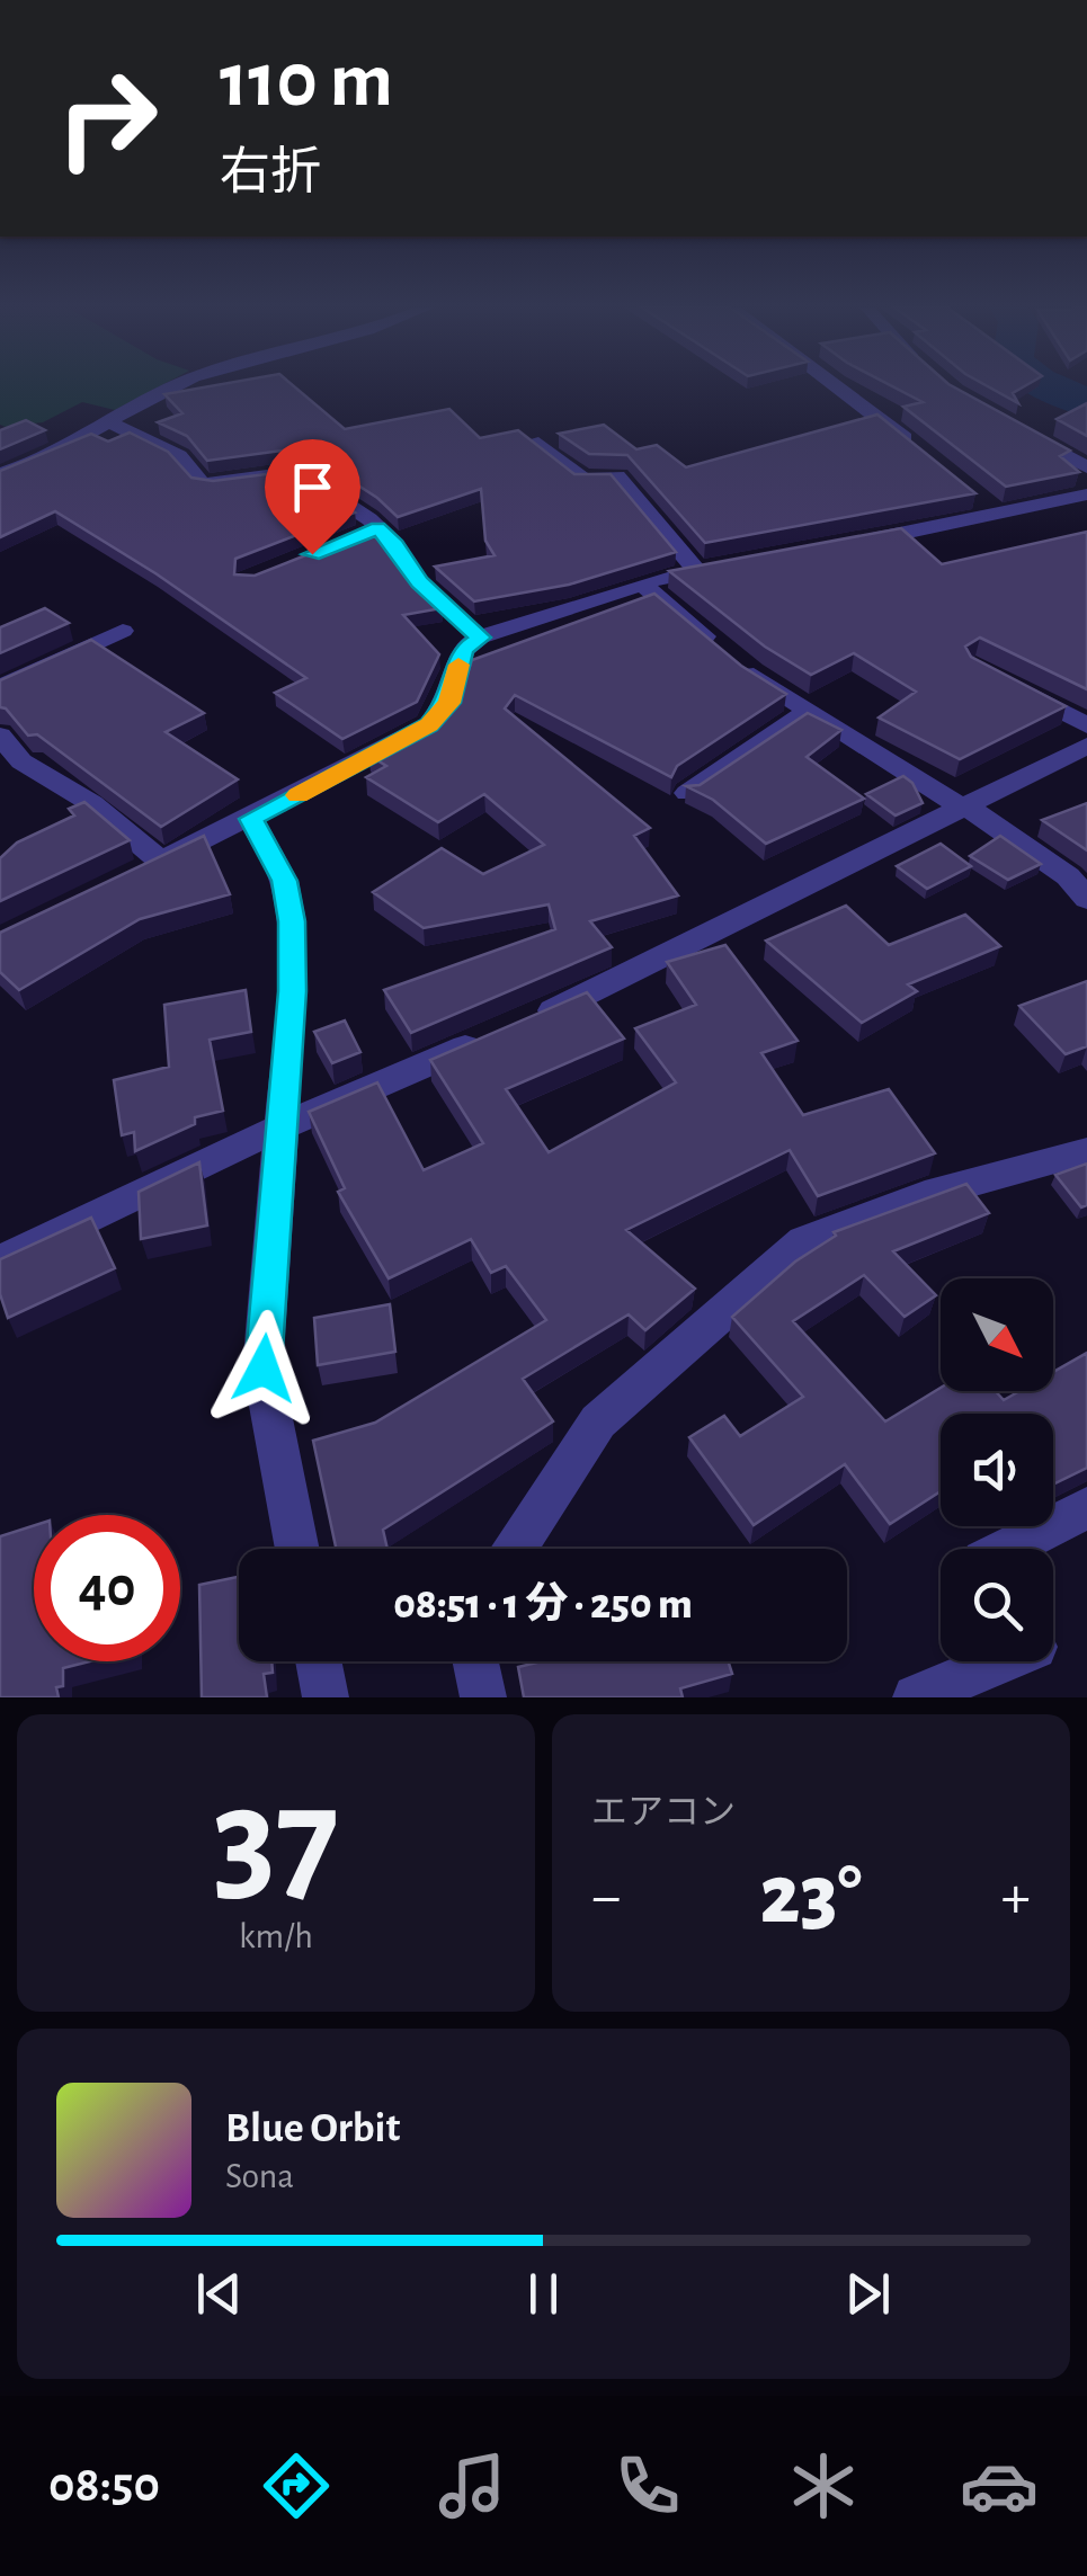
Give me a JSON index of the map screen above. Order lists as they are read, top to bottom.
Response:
{
  "north": "bottom right",
  "page": {
    "turn": ["110 m", "右折"],
    "limit": "40",
    "trip": "08:51 · 1 分 · 250 m",
    "tile": [
      ["37", "km/h"],
      "エアコン"
    ],
    "heat": ["−", "23°", "+"],
    "song": ["Blue Orbit", "Sona"],
    "tabs": "08:50"
  }
}
